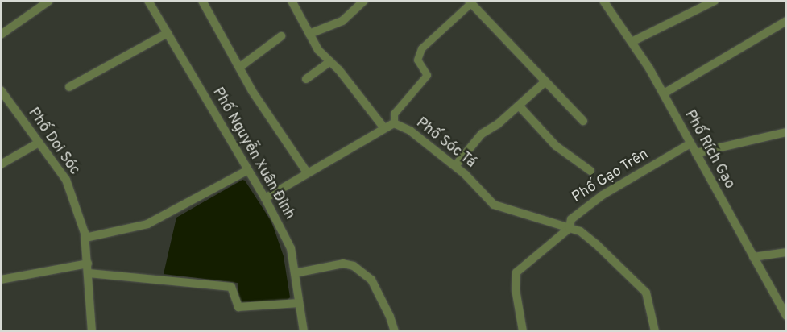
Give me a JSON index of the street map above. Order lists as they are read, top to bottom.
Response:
{
  "streets": {
    "street": [
      "Phố Doi Sóc",
      "Phố Sóc Tá",
      "Phố Rích Gạo",
      "Phố Nguyễn Xuân Đỉnh",
      "Phố Gạo Trên"
    ]
  },
  "crossings": [
    ["Phố Sóc Tá", "Phố Nguyễn Xuân Đỉnh"],
    ["Phố Sóc Tá", "Phố Gạo Trên"],
    ["Phố Rích Gạo", "Phố Gạo Trên"]
  ]
}
